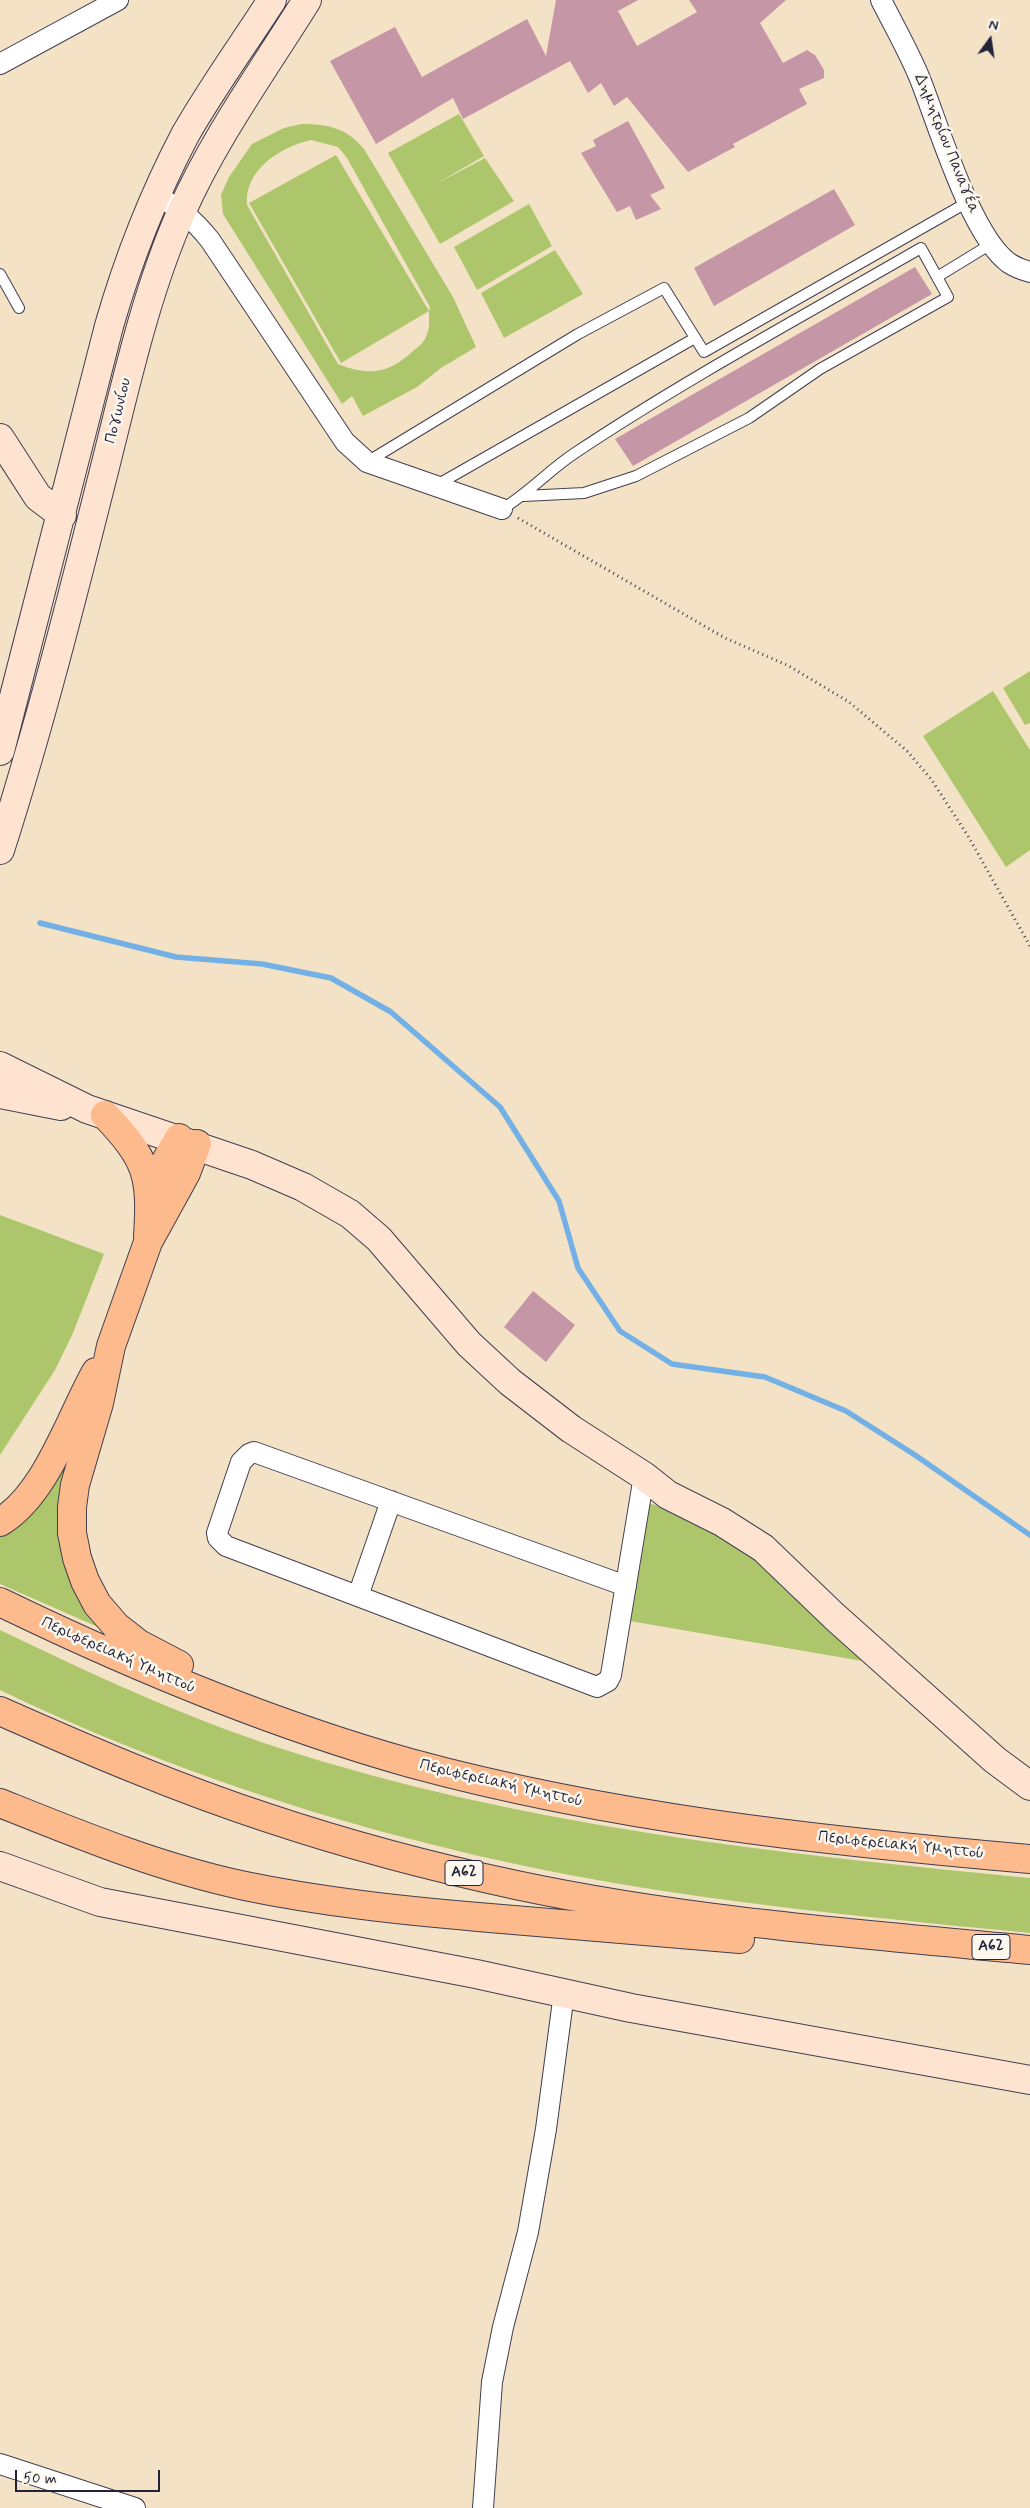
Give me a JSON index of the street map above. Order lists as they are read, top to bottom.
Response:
{
  "streets": {
    "highway": ["Περιφερειακή Υμηττού", "Α62"],
    "street": ["Δημητρίου Παναγέα", "Πογωνίου"]
  },
  "scale_bar": "50 m",
  "north": "top"
}
